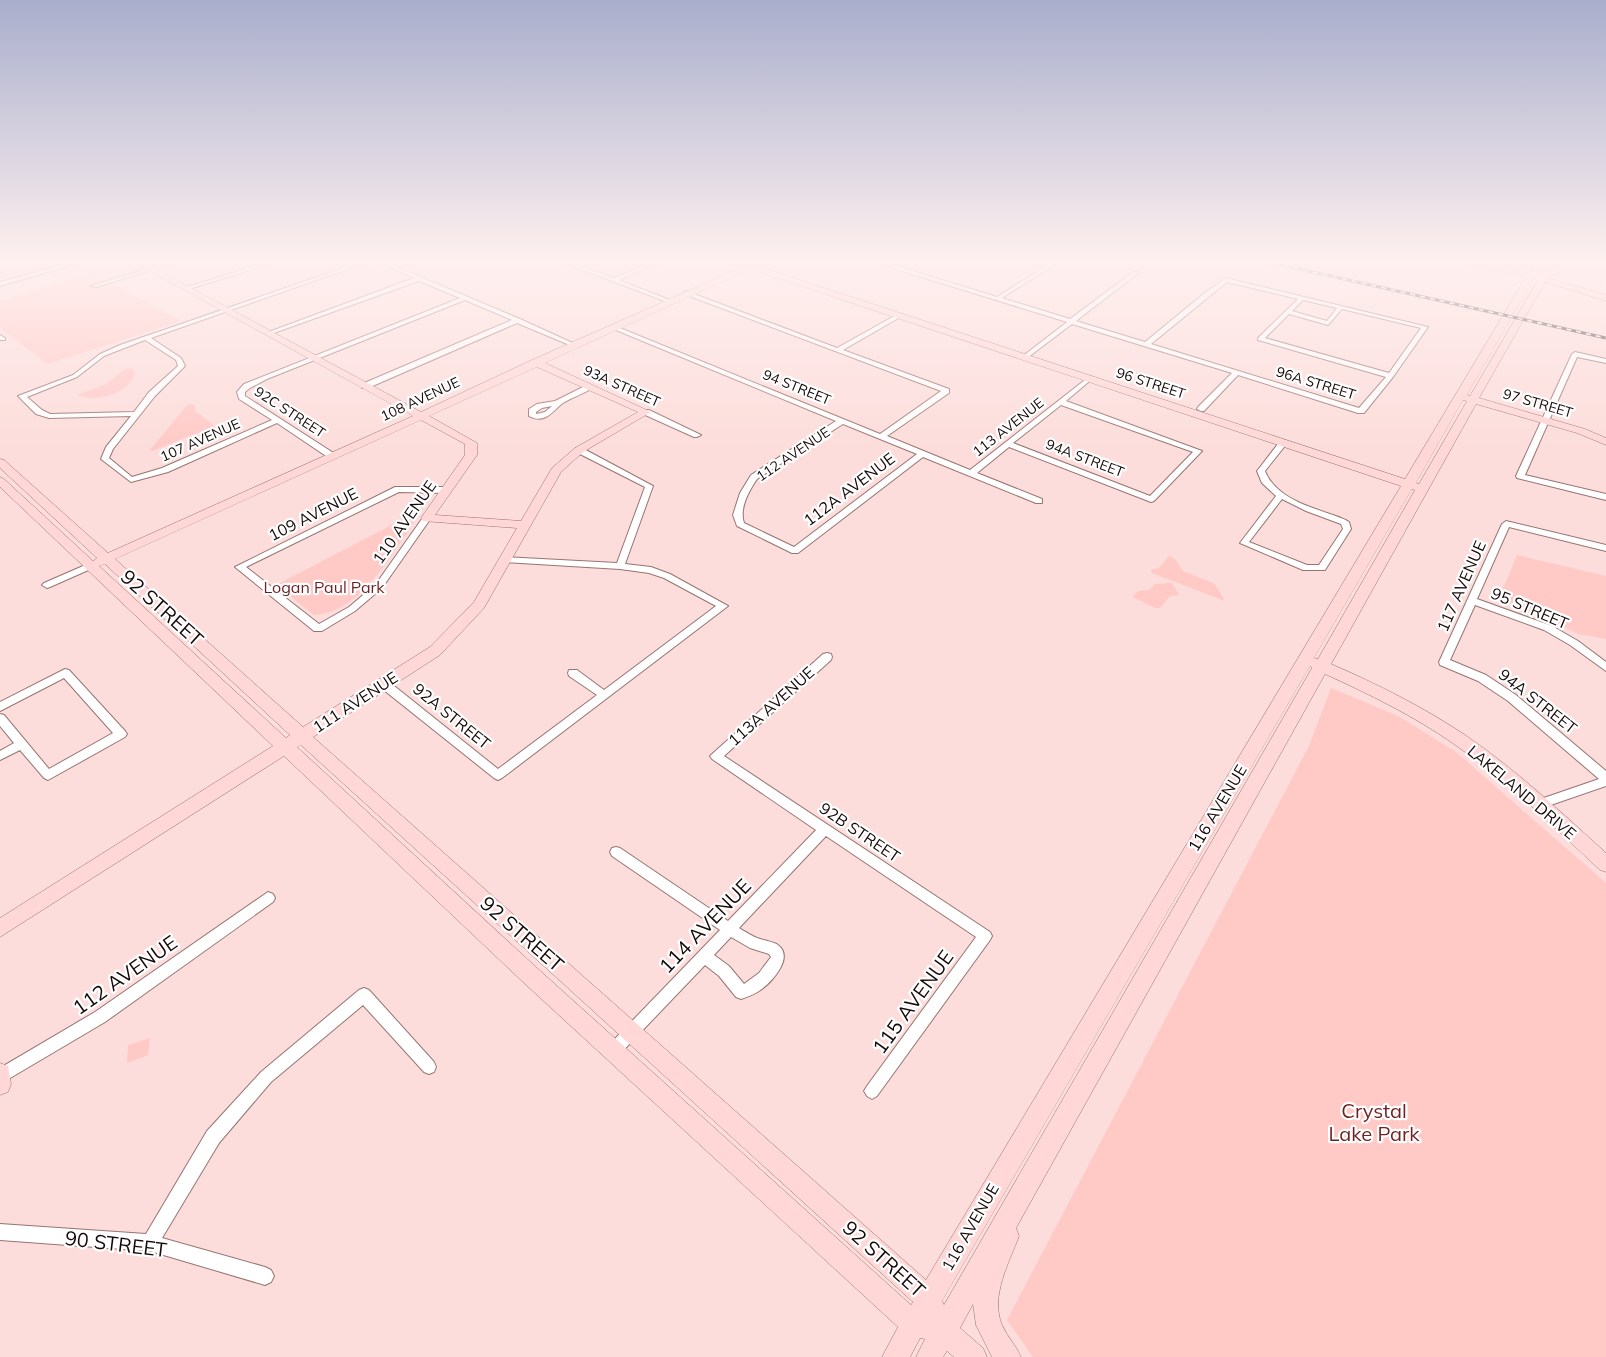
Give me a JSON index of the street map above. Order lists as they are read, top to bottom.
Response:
{
  "streets": {
    "main road": [
      "96 STREET",
      "93A STREET",
      "108 AVENUE",
      "97 STREET",
      "110 AVENUE",
      "92 STREET",
      "111 AVENUE",
      "LAKELAND DRIVE",
      "116 AVENUE"
    ],
    "street": [
      "96A STREET",
      "94 STREET",
      "92C STREET",
      "113 AVENUE",
      "107 AVENUE",
      "112 AVENUE",
      "94A STREET",
      "112A AVENUE",
      "109 AVENUE",
      "117 AVENUE",
      "95 STREET",
      "113A AVENUE",
      "92A STREET",
      "92B STREET",
      "114 AVENUE",
      "115 AVENUE",
      "90 STREET"
    ]
  },
  "crossings": [
    ["96 STREET", "113 AVENUE"],
    ["96 STREET", "116 AVENUE"],
    ["93A STREET", "108 AVENUE"],
    ["93A STREET", "111 AVENUE"],
    ["94 STREET", "108 AVENUE"],
    ["94 STREET", "113 AVENUE"],
    ["94 STREET", "112 AVENUE"],
    ["94 STREET", "112A AVENUE"],
    ["108 AVENUE", "92C STREET"],
    ["108 AVENUE", "110 AVENUE"],
    ["108 AVENUE", "92 STREET"],
    ["97 STREET", "116 AVENUE"],
    ["92C STREET", "107 AVENUE"],
    ["113 AVENUE", "94A STREET"],
    ["112 AVENUE", "112A AVENUE"],
    ["94A STREET", "117 AVENUE"],
    ["109 AVENUE", "110 AVENUE"],
    ["117 AVENUE", "95 STREET"],
    ["92 STREET", "111 AVENUE"],
    ["92 STREET", "116 AVENUE"],
    ["92 STREET", "114 AVENUE"],
    ["111 AVENUE", "92A STREET"],
    ["113A AVENUE", "92B STREET"],
    ["LAKELAND DRIVE", "116 AVENUE"],
    ["92B STREET", "114 AVENUE"],
    ["92B STREET", "115 AVENUE"]
  ],
  "parks": ["Logan Paul Park", "Crystal Lake Park"]
}
